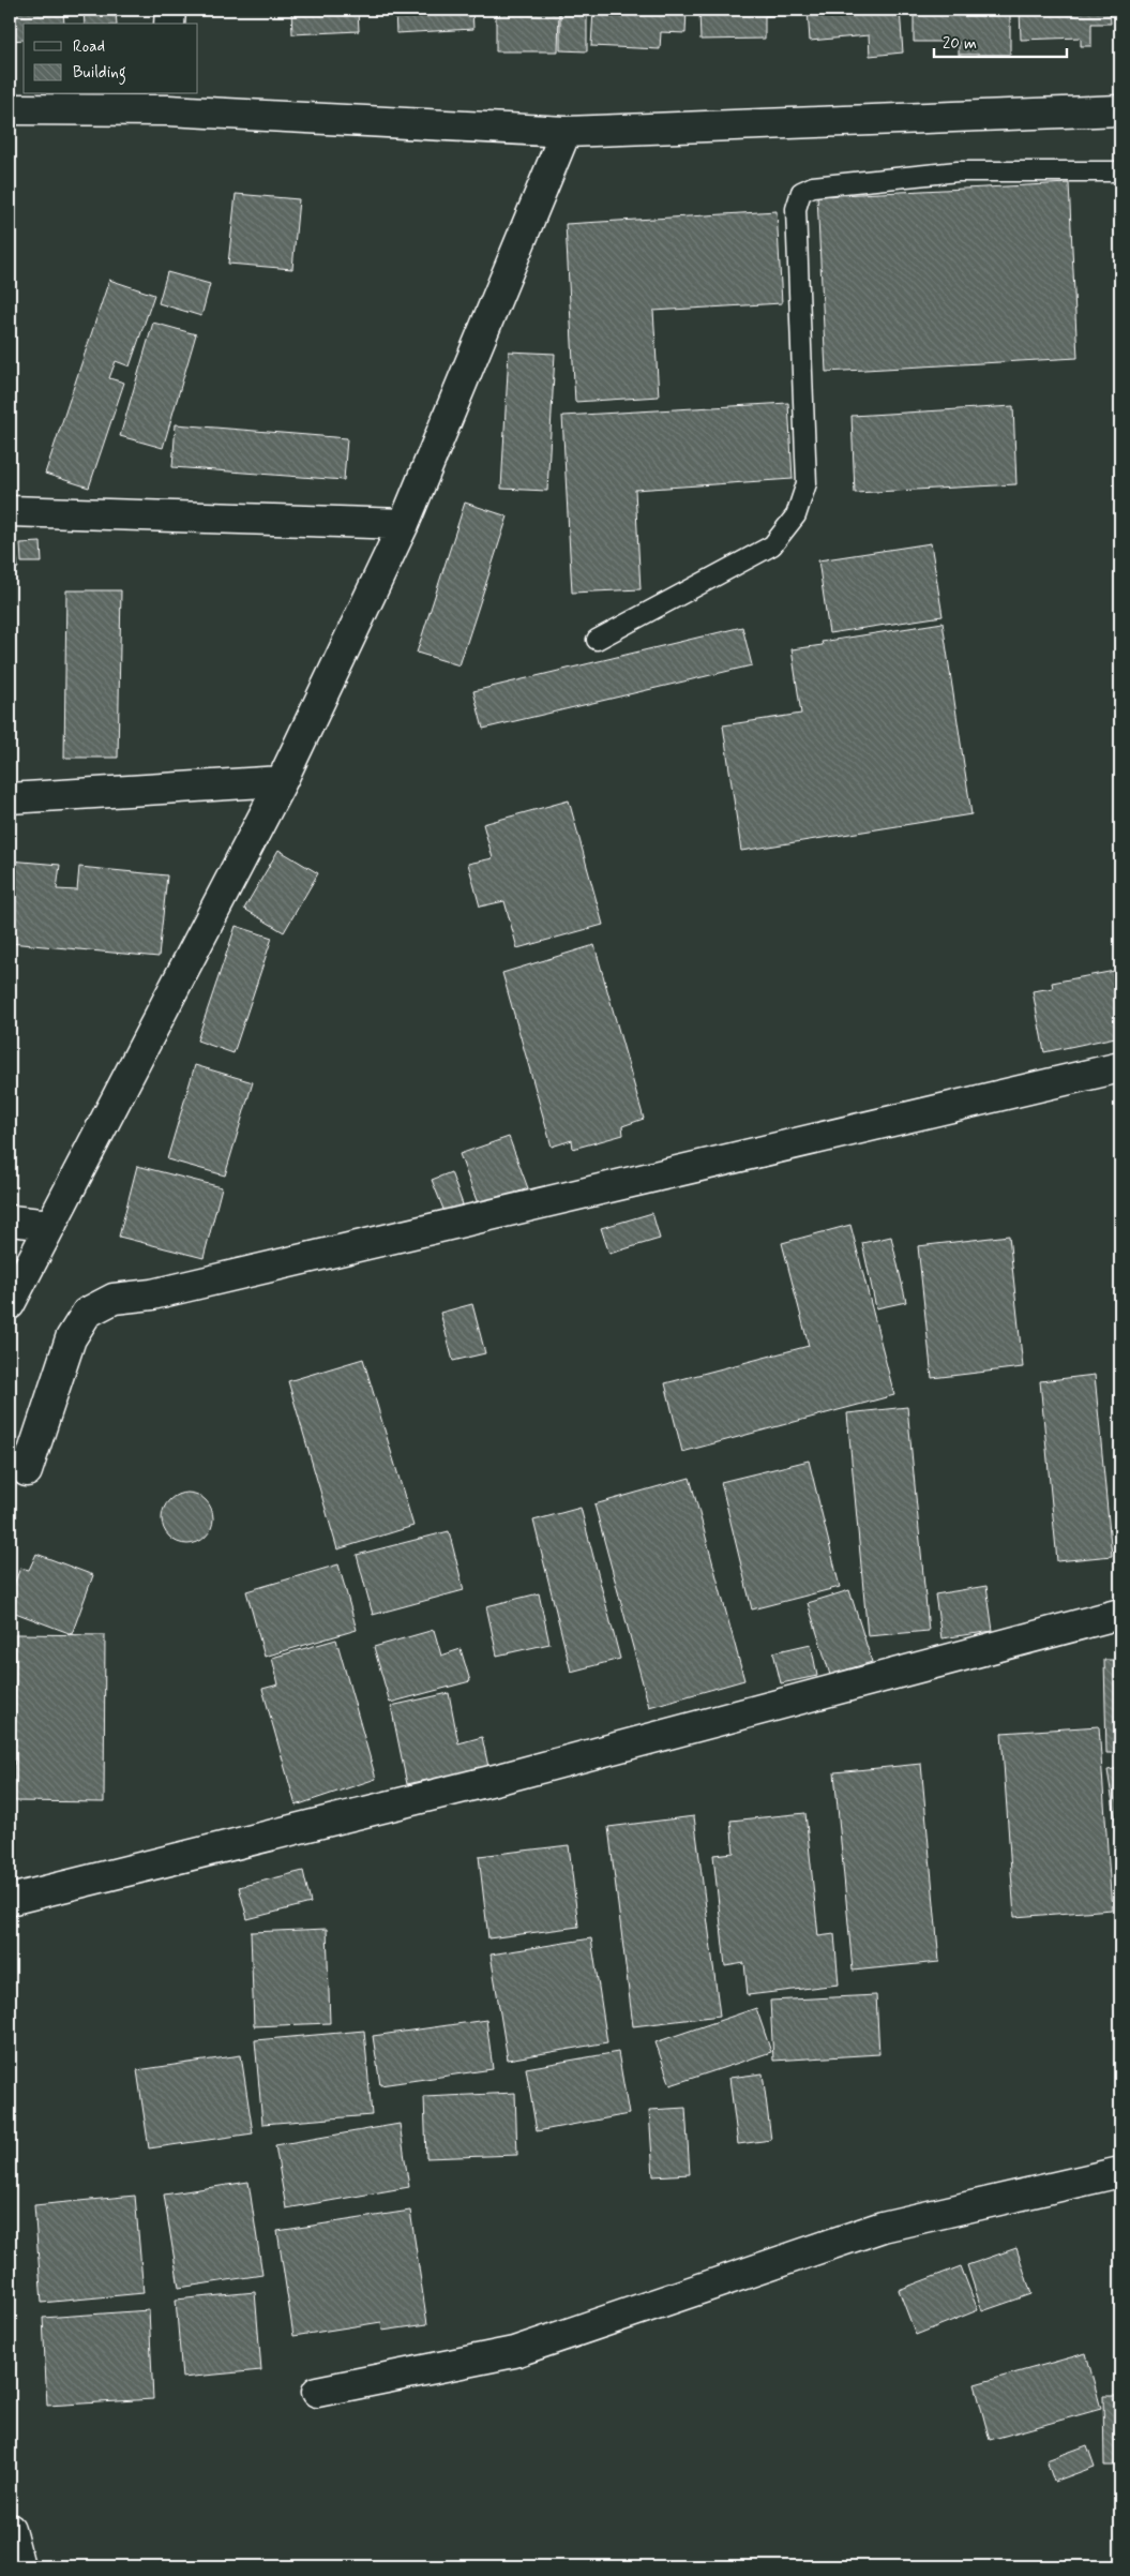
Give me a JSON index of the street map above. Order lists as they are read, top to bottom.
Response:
{
  "legend": ["Road", "Building"],
  "scale_bar": "20 m"
}
